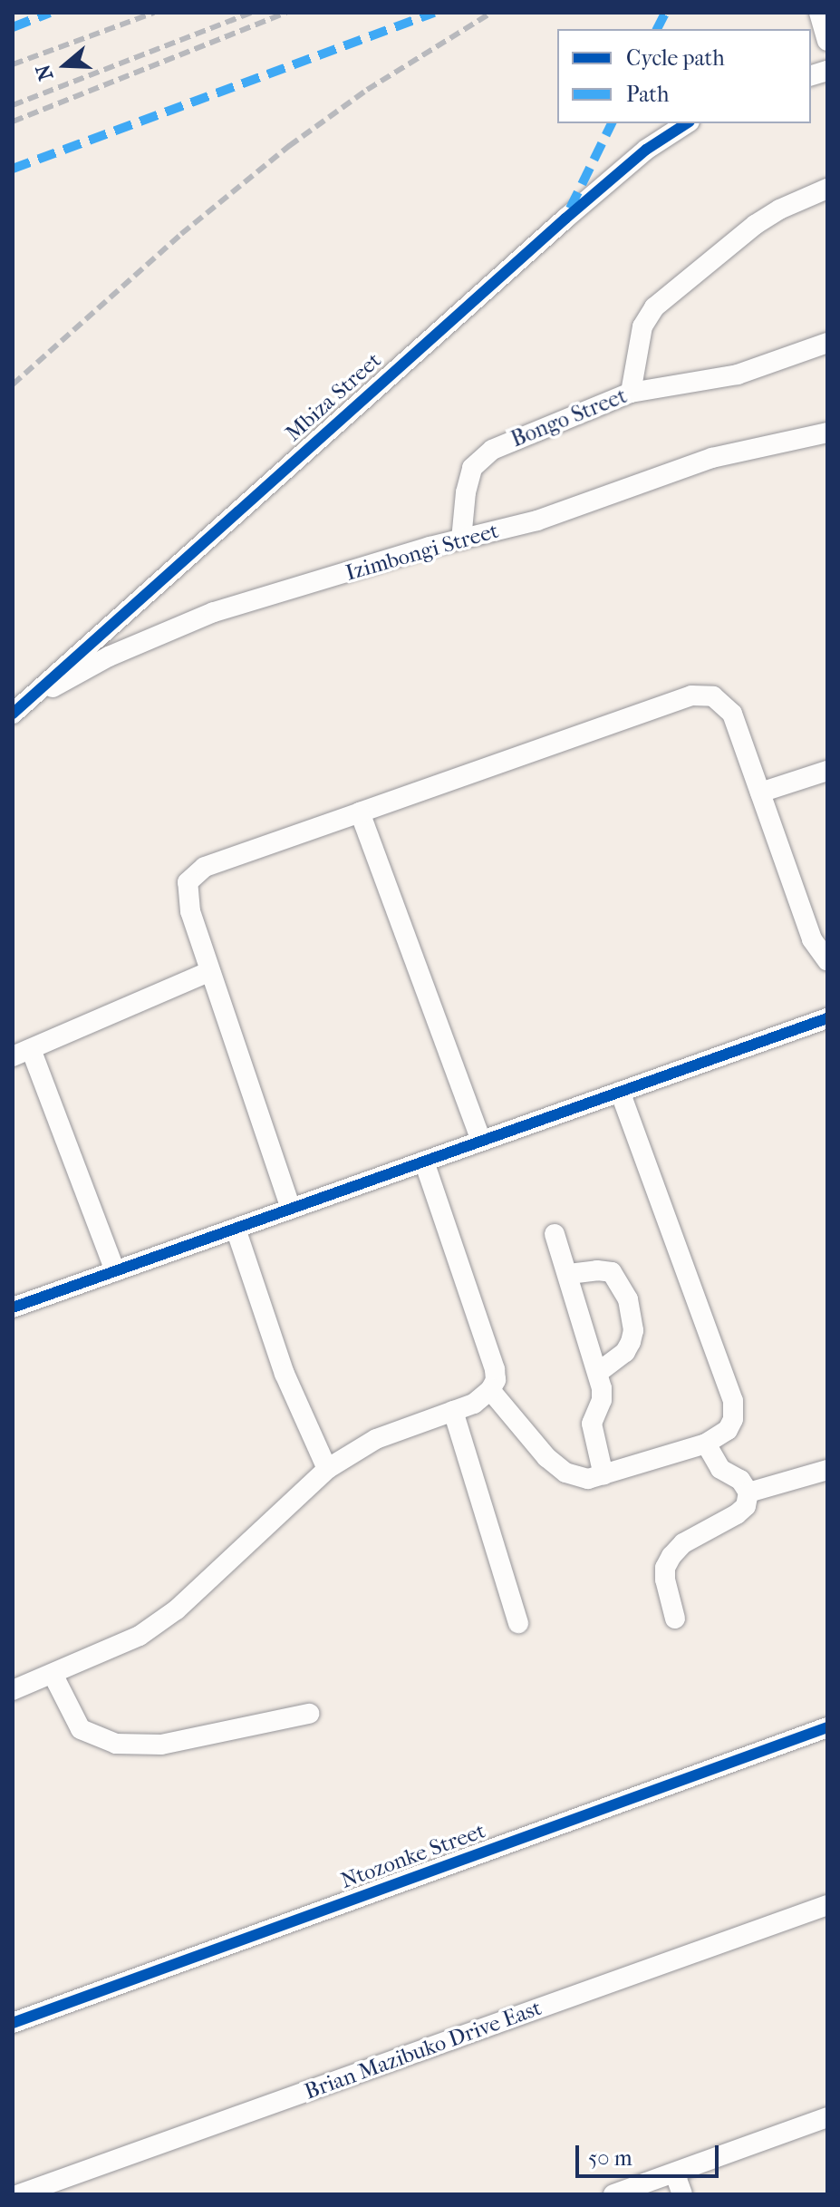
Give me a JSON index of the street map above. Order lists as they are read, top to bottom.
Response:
{
  "streets": {
    "street": [
      "Mbiza Street",
      "Bongo Street",
      "Izimbongi Street",
      "Ntozonke Street",
      "Brian Mazibuko Drive East"
    ]
  },
  "crossings": [
    ["Mbiza Street", "Izimbongi Street"],
    ["Bongo Street", "Izimbongi Street"]
  ],
  "legend": ["Cycle path", "Path"],
  "scale_bar": "50 m",
  "north": "left"
}
